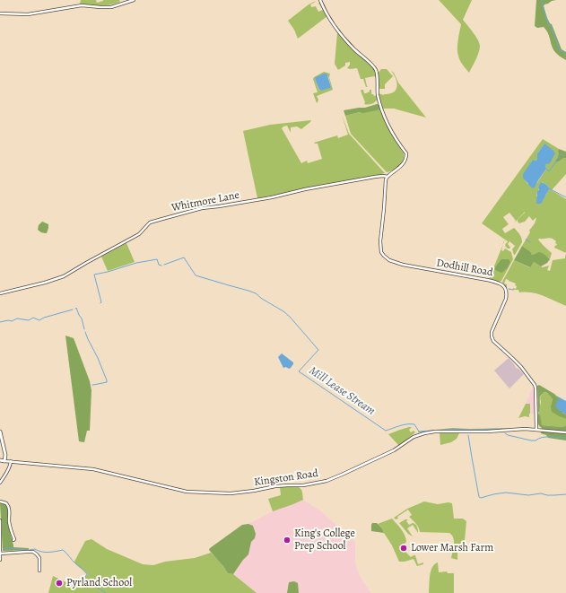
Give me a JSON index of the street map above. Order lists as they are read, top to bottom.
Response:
{
  "streets": {
    "street": ["Whitmore Lane", "Dodhill Road", "Kingston Road"]
  },
  "crossings": [
    ["Whitmore Lane", "Dodhill Road"],
    ["Dodhill Road", "Kingston Road"]
  ],
  "water": ["Mill Lease Stream"],
  "places": ["King's College Prep School", "Lower Marsh Farm", "Pyrland School"]
}
